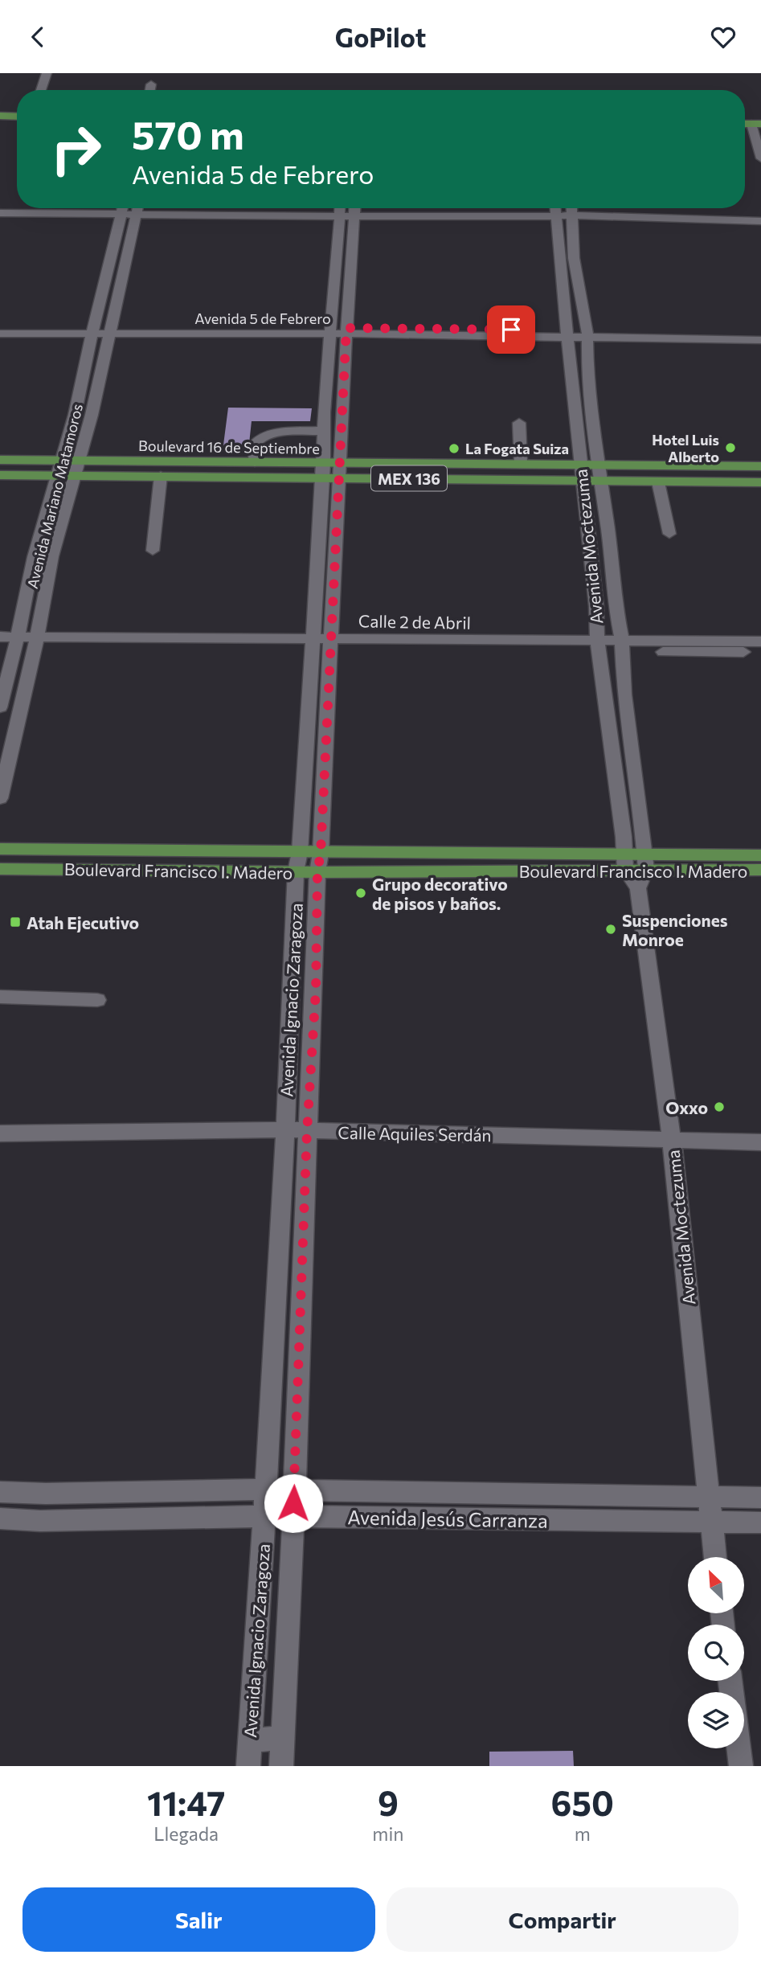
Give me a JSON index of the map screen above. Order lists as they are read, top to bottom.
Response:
{
  "streets": {
    "main road": ["Boulevard 16 de Septiembre", "MEX 136", "Boulevard Francisco I. Madero"],
    "street": [
      "Avenida 5 de Febrero",
      "Avenida Mariano Matamoros",
      "Avenida Moctezuma",
      "Calle 2 de Abril",
      "Avenida Ignacio Zaragoza",
      "Calle Aquiles Serdán",
      "Avenida Jesús Carranza"
    ]
  },
  "crossings": [
    ["Avenida 5 de Febrero", "Avenida Mariano Matamoros"],
    ["Avenida 5 de Febrero", "Avenida Moctezuma"],
    ["Avenida 5 de Febrero", "Avenida Ignacio Zaragoza"],
    ["Boulevard 16 de Septiembre", "Avenida Mariano Matamoros"],
    ["Boulevard 16 de Septiembre", "Avenida Moctezuma"],
    ["Boulevard 16 de Septiembre", "Avenida Ignacio Zaragoza"],
    ["Avenida Mariano Matamoros", "Calle 2 de Abril"],
    ["Avenida Moctezuma", "Calle 2 de Abril"],
    ["Avenida Moctezuma", "Boulevard Francisco I. Madero"],
    ["Avenida Moctezuma", "Calle Aquiles Serdán"],
    ["Avenida Moctezuma", "Avenida Jesús Carranza"],
    ["Calle 2 de Abril", "Avenida Ignacio Zaragoza"],
    ["Boulevard Francisco I. Madero", "Avenida Ignacio Zaragoza"],
    ["Avenida Ignacio Zaragoza", "Calle Aquiles Serdán"],
    ["Avenida Ignacio Zaragoza", "Avenida Jesús Carranza"]
  ],
  "places": {
    "other": [
      "Hotel Luis Alberto",
      "La Fogata Suiza",
      "Grupo decorativo de pisos y baños.",
      "Suspenciones Monroe",
      "Oxxo"
    ],
    "transit": ["Atah Ejecutivo"]
  },
  "north": "top left",
  "page": {
    "header": "GoPilot",
    "turn": ["570 m", "Avenida 5 de Febrero"],
    "eta": [
      "11:47",
      "Llegada",
      "9",
      "min",
      "650",
      "m"
    ],
    "buttons": ["Salir", "Compartir"]
  }
}
